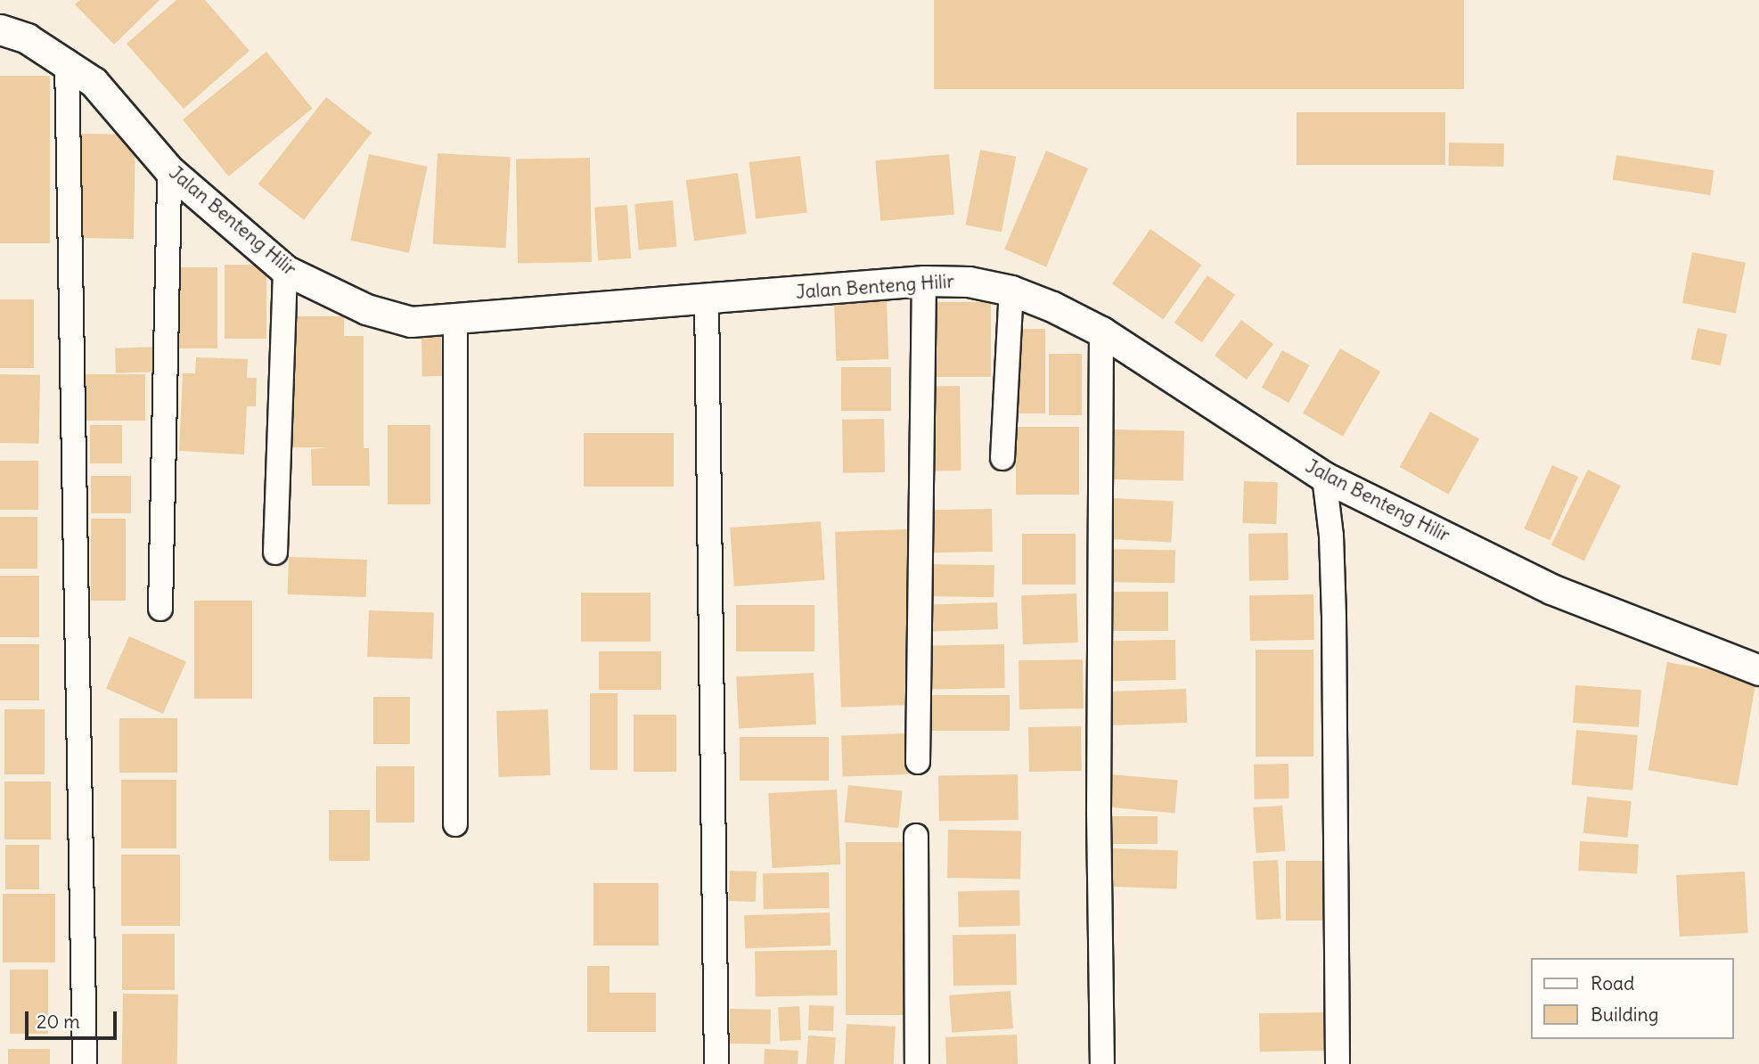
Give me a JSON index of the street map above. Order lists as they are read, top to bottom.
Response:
{
  "streets": {
    "street": ["Jalan Benteng Hilir"]
  },
  "legend": ["Road", "Building"],
  "scale_bar": "20 m"
}
